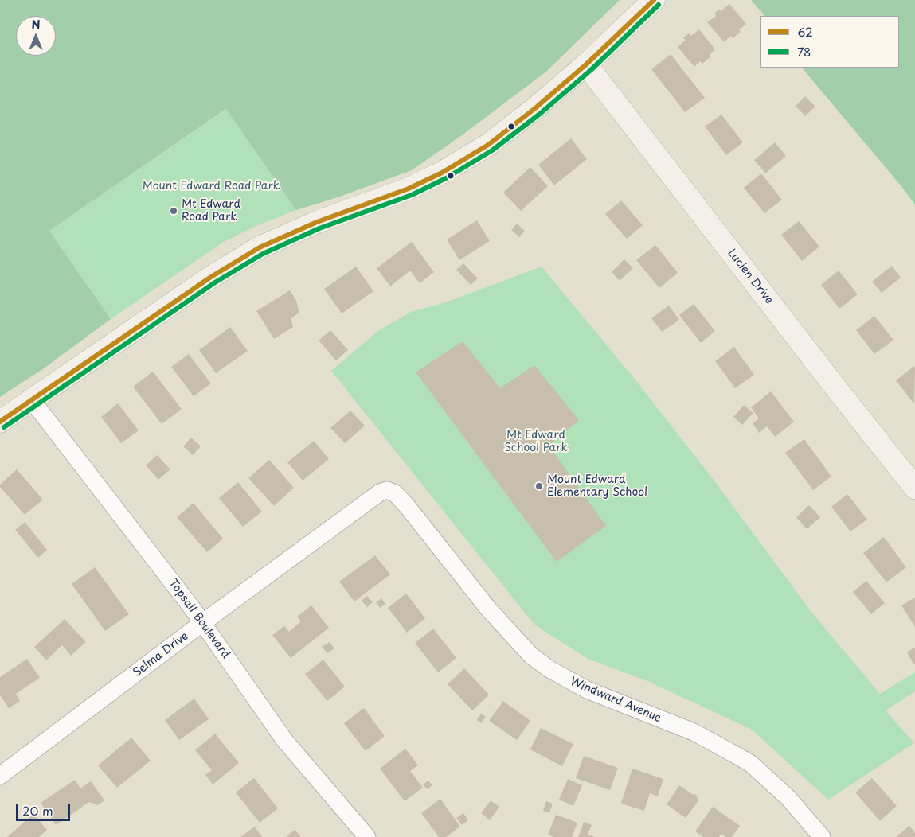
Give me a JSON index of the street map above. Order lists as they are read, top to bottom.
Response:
{
  "streets": {
    "street": [
      "Lucien Drive",
      "Topsail Boulevard",
      "Selma Drive",
      "Windward Avenue"
    ]
  },
  "crossings": [
    ["Topsail Boulevard", "Selma Drive"],
    ["Selma Drive", "Windward Avenue"]
  ],
  "parks": ["Mount Edward Road Park", "Mt Edward School Park"],
  "places": ["Mt Edward Road Park", "Mount Edward Elementary School"],
  "lines": ["transit line 62", "transit line 78"],
  "legend": ["62", "78"],
  "scale_bar": "20 m",
  "north": "top"
}
